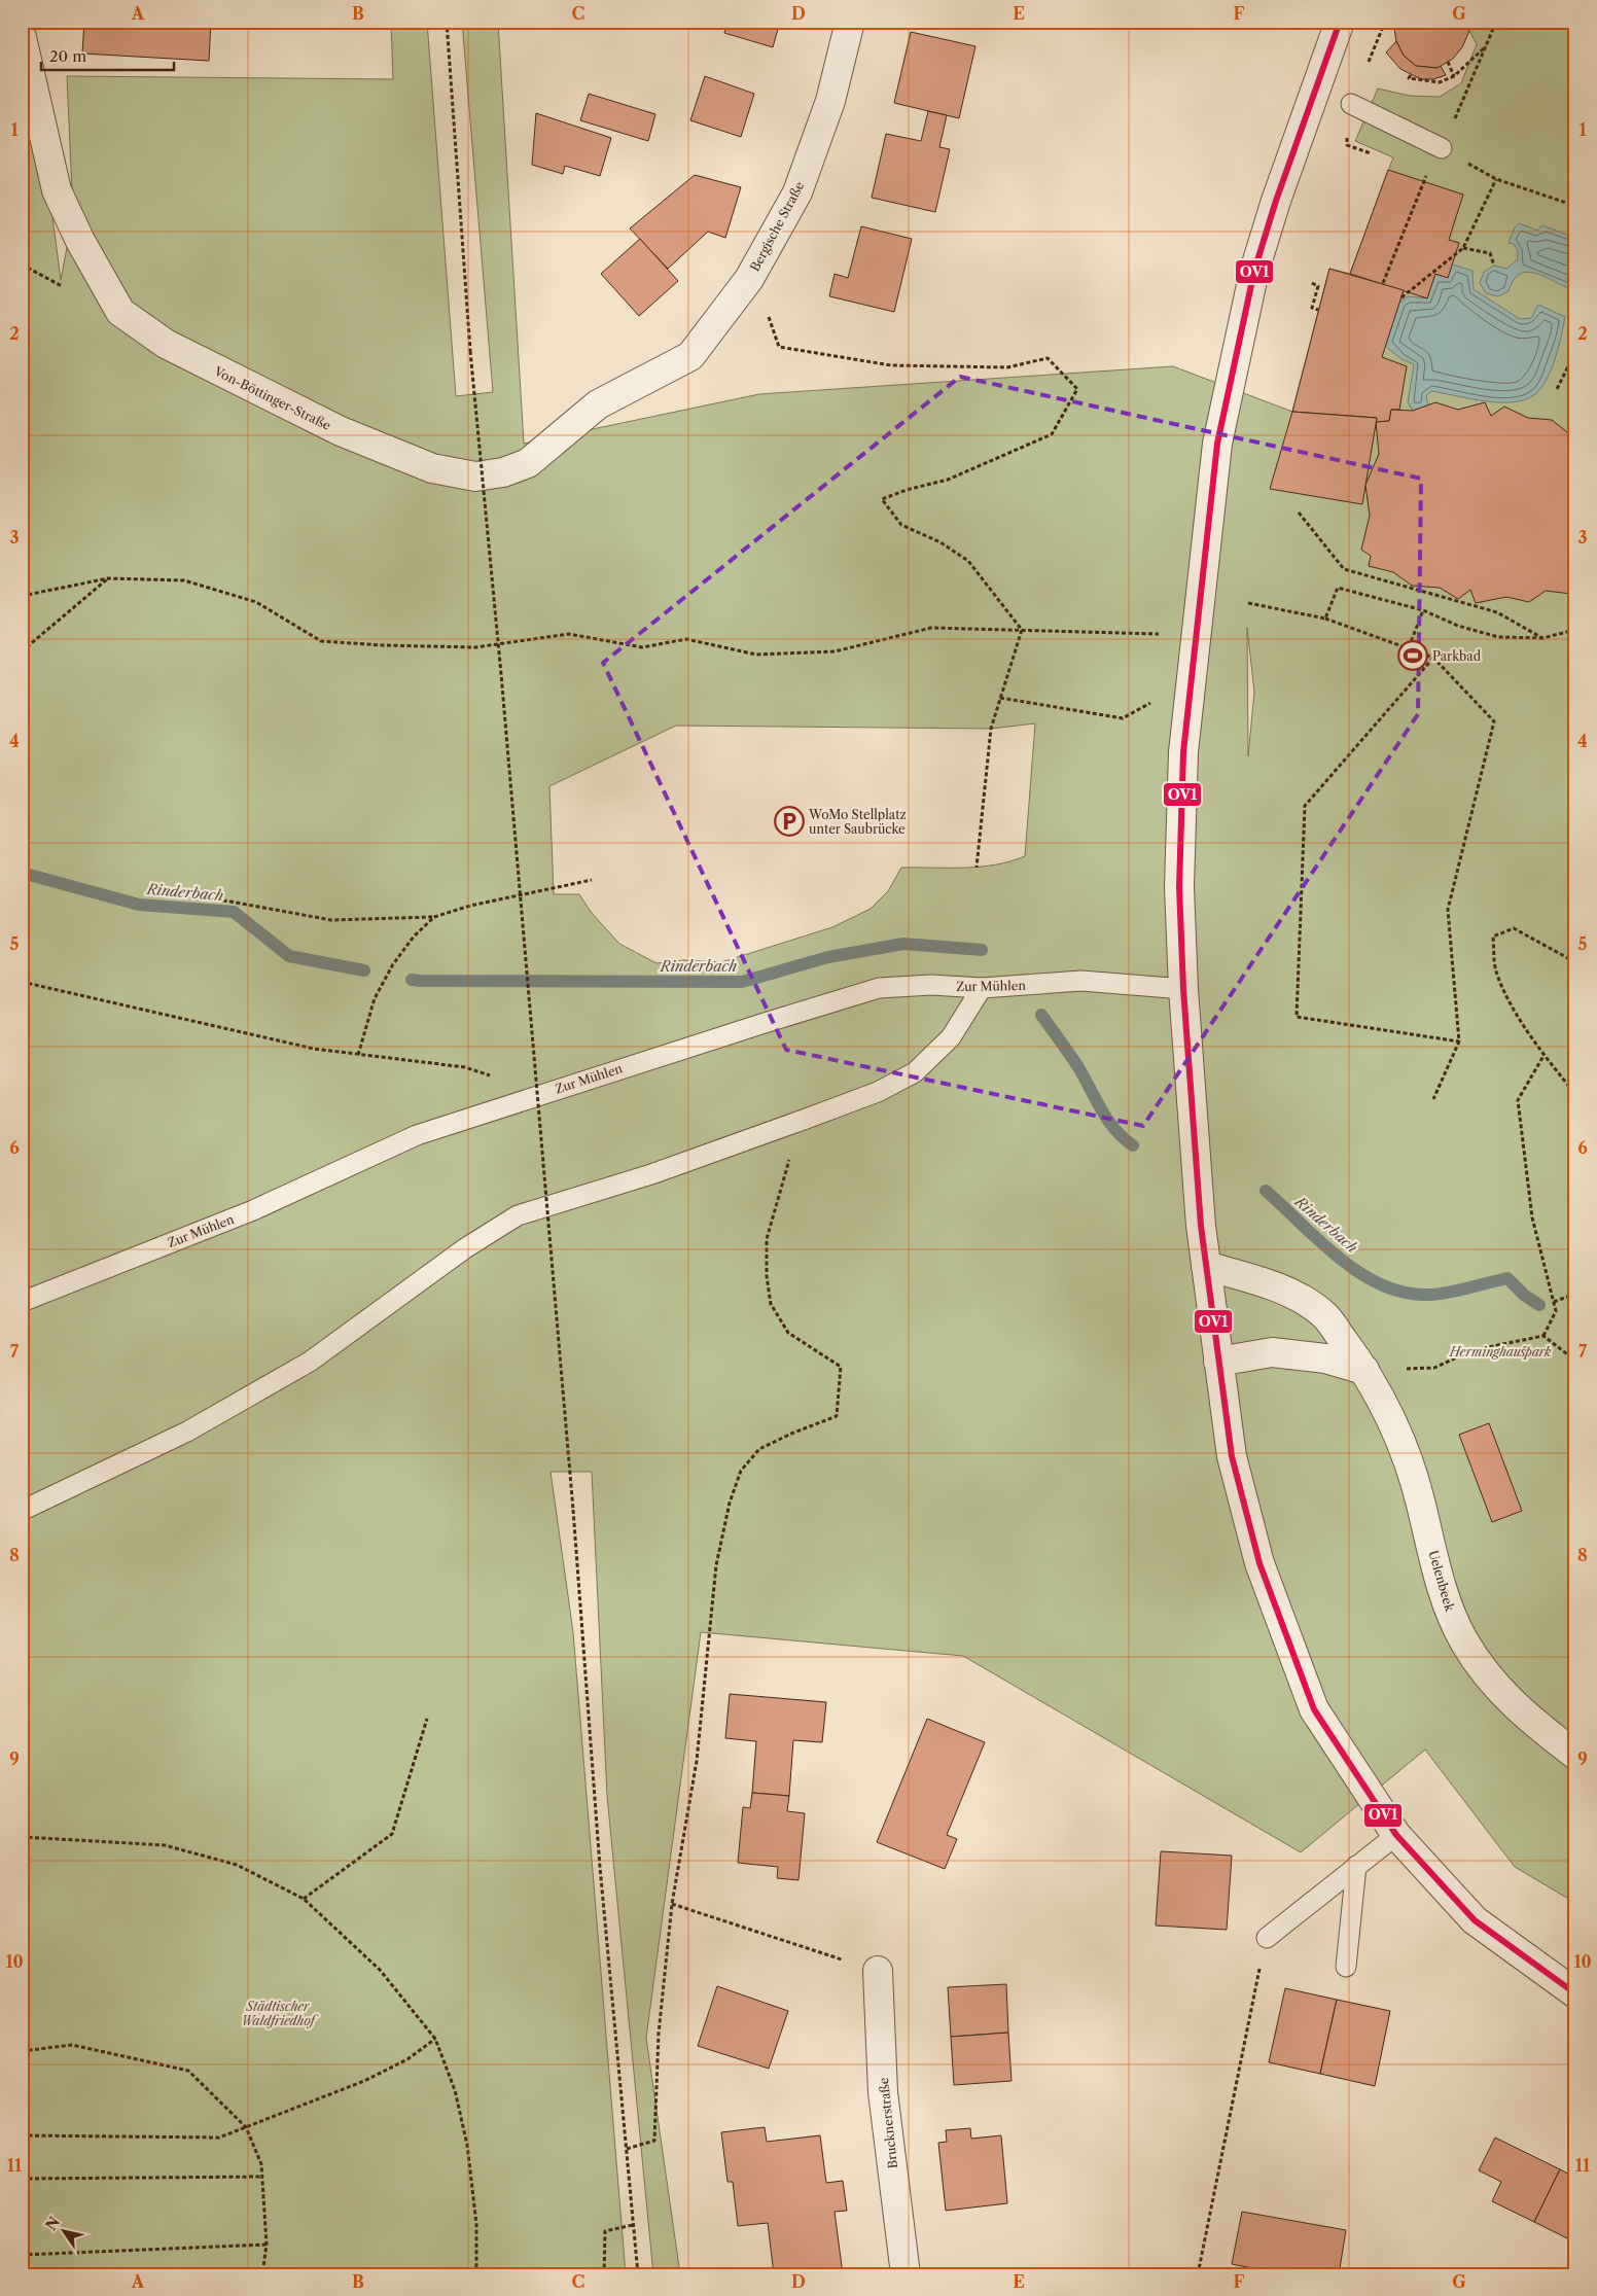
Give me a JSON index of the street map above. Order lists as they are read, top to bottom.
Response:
{
  "streets": {
    "street": [
      "Bergische Straße",
      "Von-Böttinger-Straße",
      "Uelenbeek",
      "Brucknerstraße"
    ],
    "lane": ["Zur Mühlen"]
  },
  "crossings": [
    ["Bergische Straße", "Von-Böttinger-Straße"]
  ],
  "water": ["Rinderbach"],
  "parks": ["Herminghauspark", "Städtischer Waldfriedhof"],
  "places": {
    "sports": ["Parkbad"],
    "parking": ["WoMo Stellplatz unter Saubrücke"]
  },
  "lines": ["transit line OV1"],
  "scale_bar": "20 m",
  "north": "top left",
  "grid": {
    "columns": [
      "A",
      "B",
      "C",
      "D",
      "E",
      "F",
      "G"
    ],
    "rows": [
      "1",
      "2",
      "3",
      "4",
      "5",
      "6",
      "7",
      "8",
      "9",
      "10",
      "11"
    ]
  }
}
